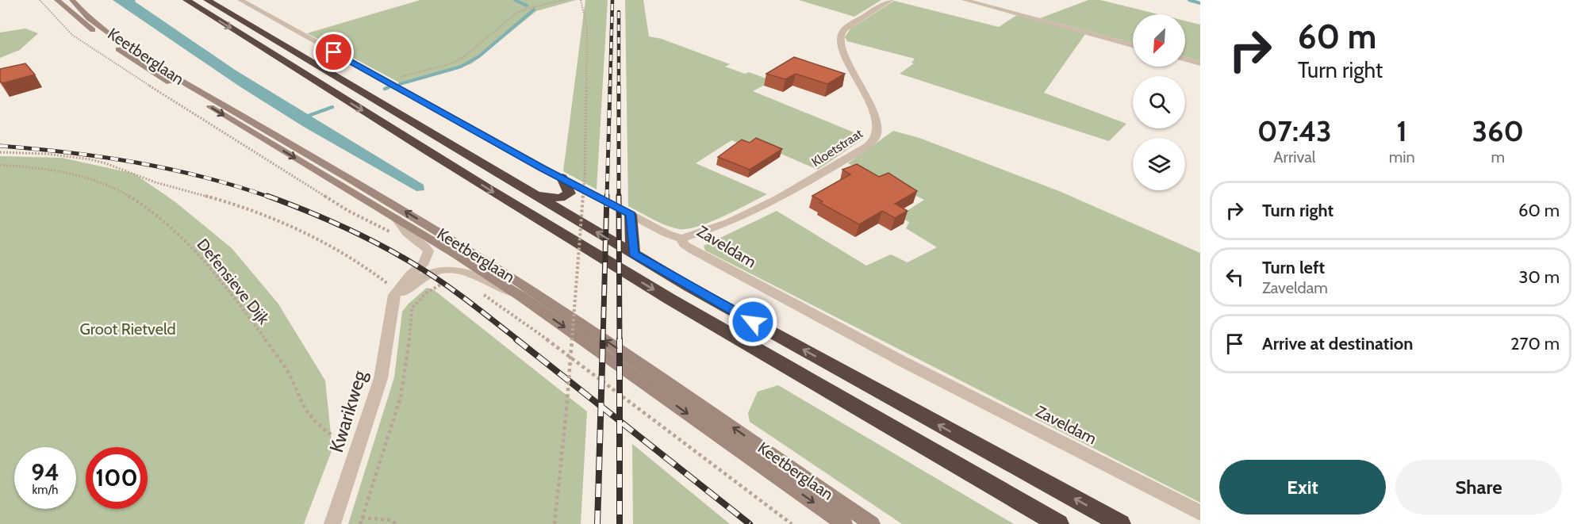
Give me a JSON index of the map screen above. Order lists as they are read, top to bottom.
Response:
{
  "streets": {
    "main road": ["Keetberglaan"],
    "street": ["Kloetstraat", "Zaveldam", "Kwarikweg"],
    "path": ["Defensieve Dijk"]
  },
  "crossings": [
    ["Keetberglaan", "Kwarikweg"],
    ["Kloetstraat", "Zaveldam"]
  ],
  "parks": ["Groot Rietveld"],
  "north": "bottom left",
  "page": {
    "turn": ["60 m", "Turn right"],
    "eta": [
      "07:43",
      "Arrival",
      "1",
      "min",
      "360",
      "m"
    ],
    "list": [
      {
        "name": "Turn right",
        "value": "60 m"
      },
      {
        "name": "Turn left",
        "note": "Zaveldam",
        "value": "30 m"
      },
      {
        "name": "Arrive at destination",
        "value": "270 m"
      }
    ],
    "speed": "94 km/h",
    "limit": "100",
    "buttons": ["Exit", "Share"]
  }
}
